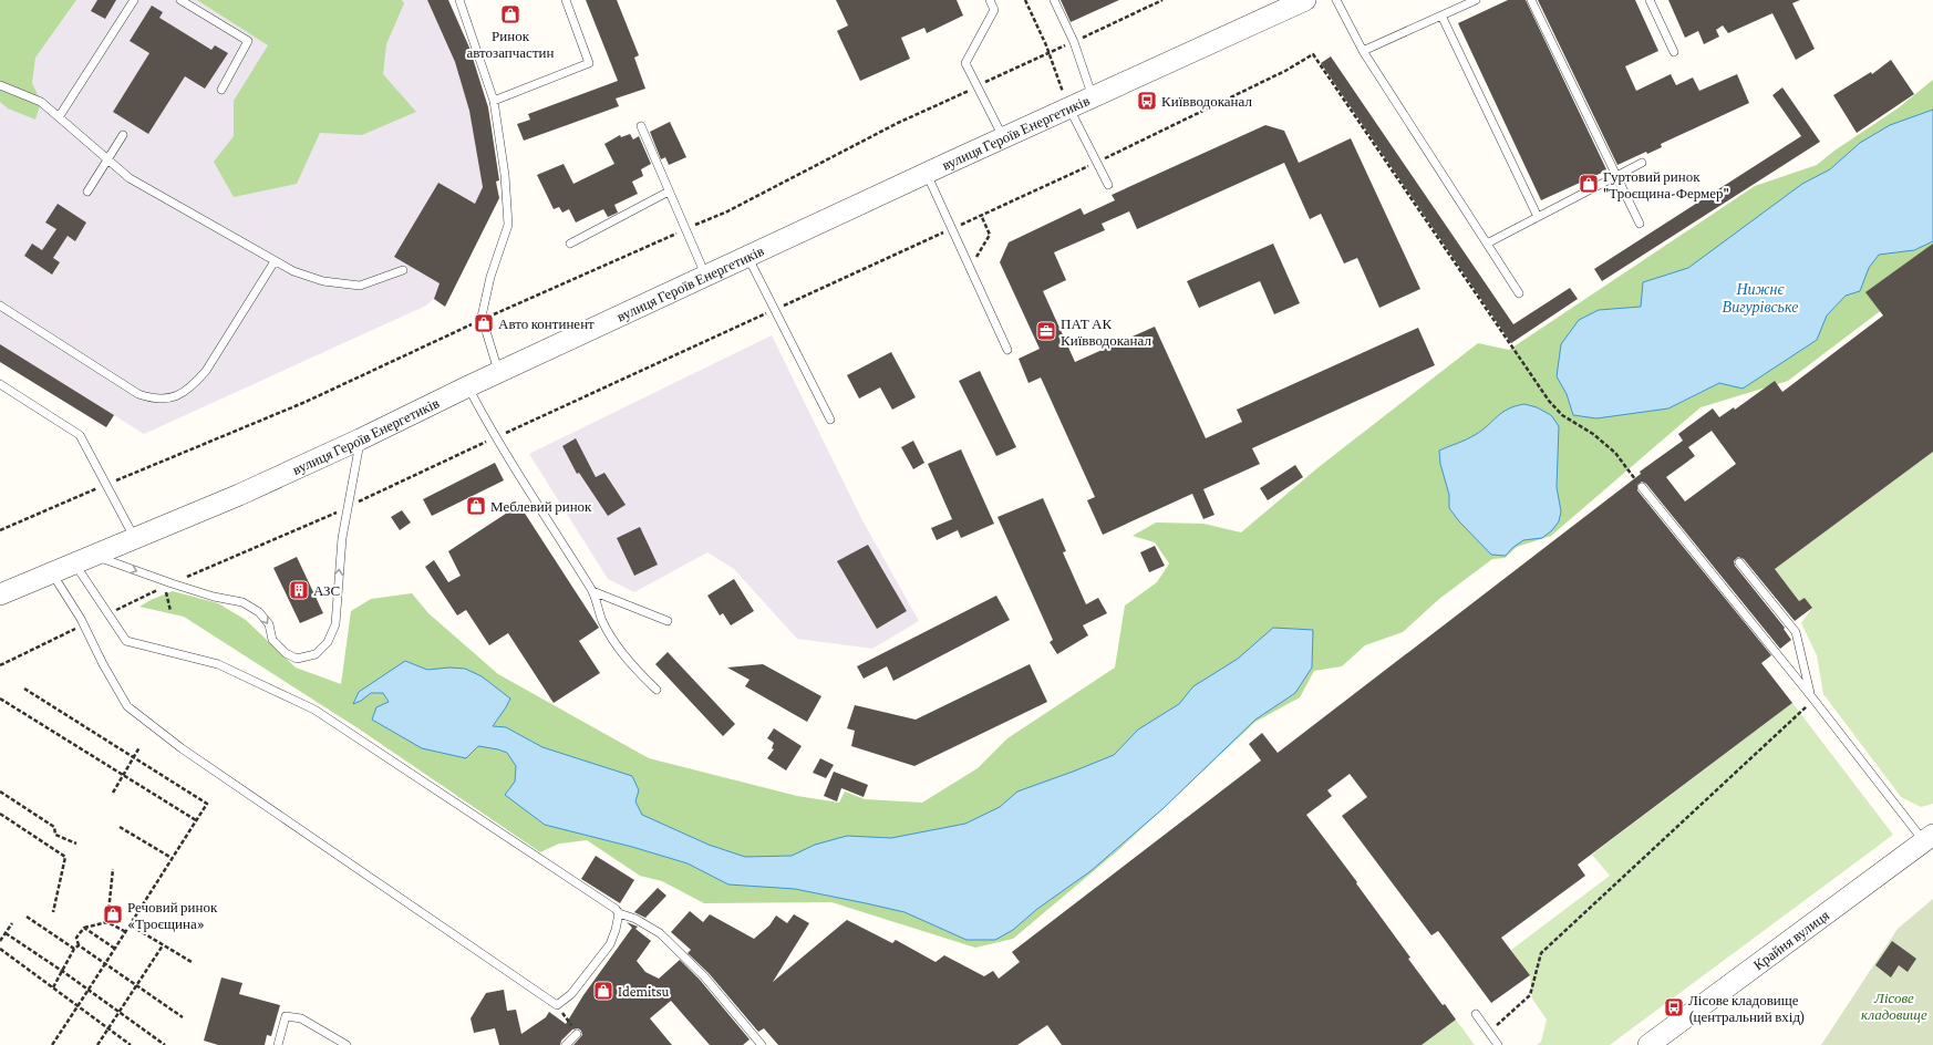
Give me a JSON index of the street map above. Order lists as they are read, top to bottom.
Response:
{
  "streets": {
    "street": ["вулиця Героїв Енергетиків", "Крайня вулиця"]
  },
  "water": ["Нижнє Вигурівське"],
  "parks": ["Лісове кладовище"],
  "places": {
    "shop": [
      "Ринок автозапчастин",
      "Гуртовий ринок \"Троєщина-Фермер\"",
      "Авто континент",
      "Меблевий ринок",
      "Речовий ринок «Троєщина»",
      "Idemitsu"
    ],
    "bus stop": ["Київводоканал", "Лісове кладовище (центральний вхід)"],
    "office": ["ПАТ АК Київводоканал"],
    "building": ["АЗС"]
  }
}
